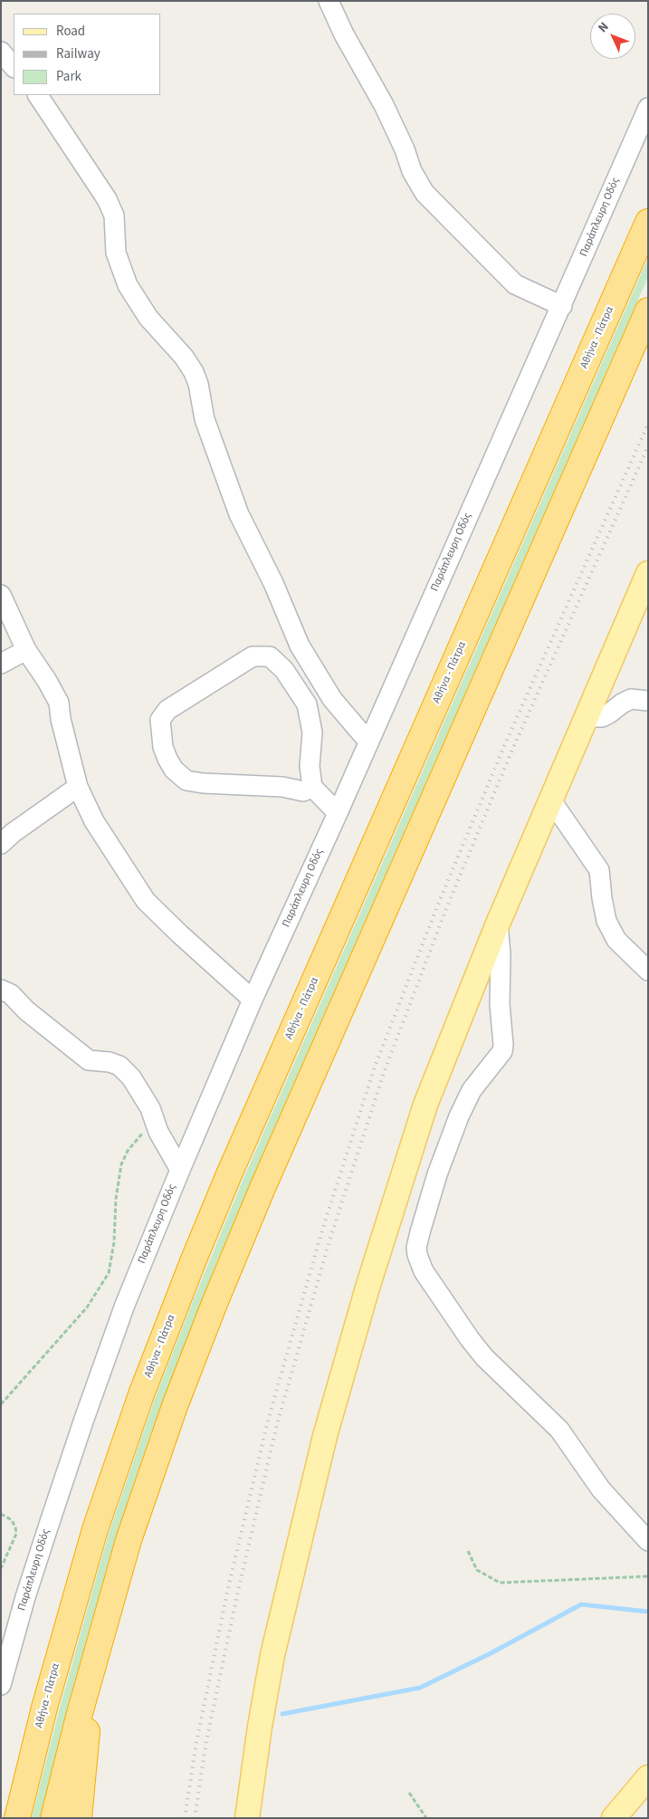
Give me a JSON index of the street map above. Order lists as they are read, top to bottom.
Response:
{
  "streets": {
    "highway": ["Αθήνα - Πάτρα"],
    "street": ["Παράπλευρη Οδός"]
  },
  "legend": ["Road", "Railway", "Park"],
  "north": "top left"
}
